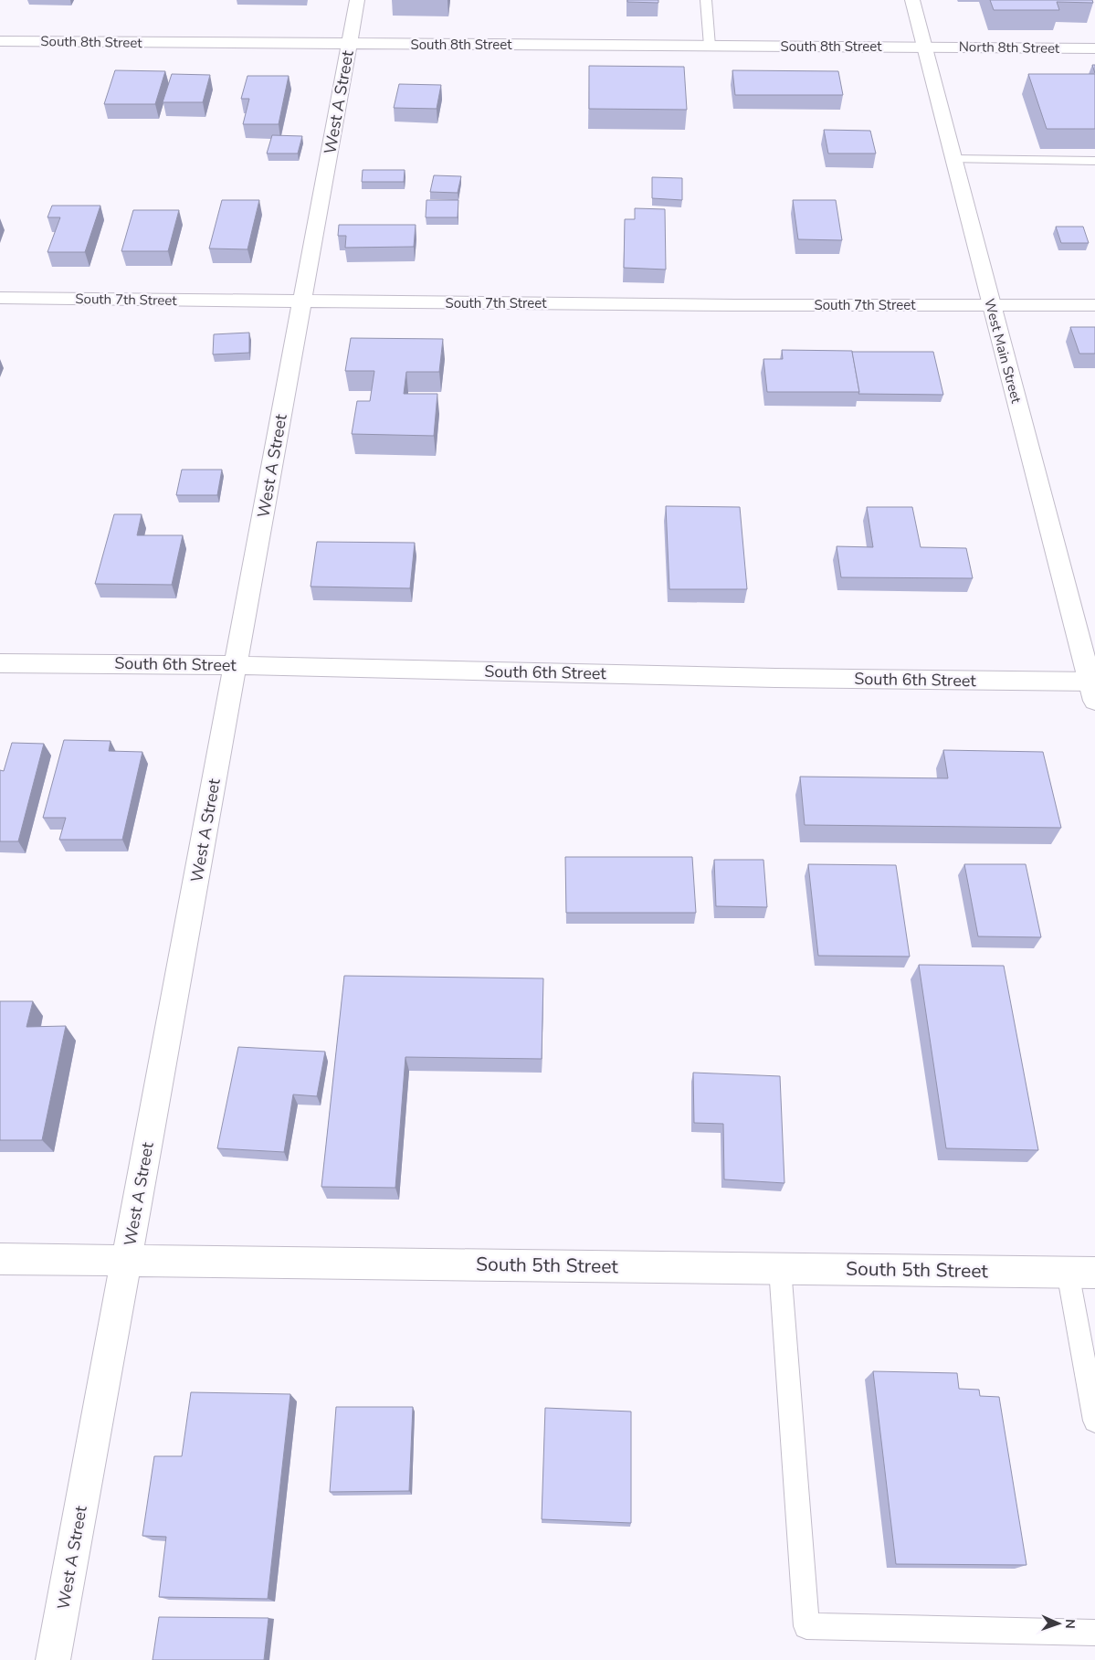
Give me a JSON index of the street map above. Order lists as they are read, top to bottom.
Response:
{
  "streets": {
    "street": [
      "South 8th Street",
      "North 8th Street",
      "West A Street",
      "South 7th Street",
      "West Main Street",
      "South 6th Street",
      "South 5th Street"
    ]
  },
  "crossings": [
    ["South 8th Street", "North 8th Street"],
    ["South 8th Street", "West A Street"],
    ["South 8th Street", "West Main Street"],
    ["North 8th Street", "West Main Street"],
    ["West A Street", "South 7th Street"],
    ["West A Street", "South 6th Street"],
    ["West A Street", "South 5th Street"],
    ["South 7th Street", "West Main Street"],
    ["West Main Street", "South 6th Street"]
  ],
  "north": "right"
}
